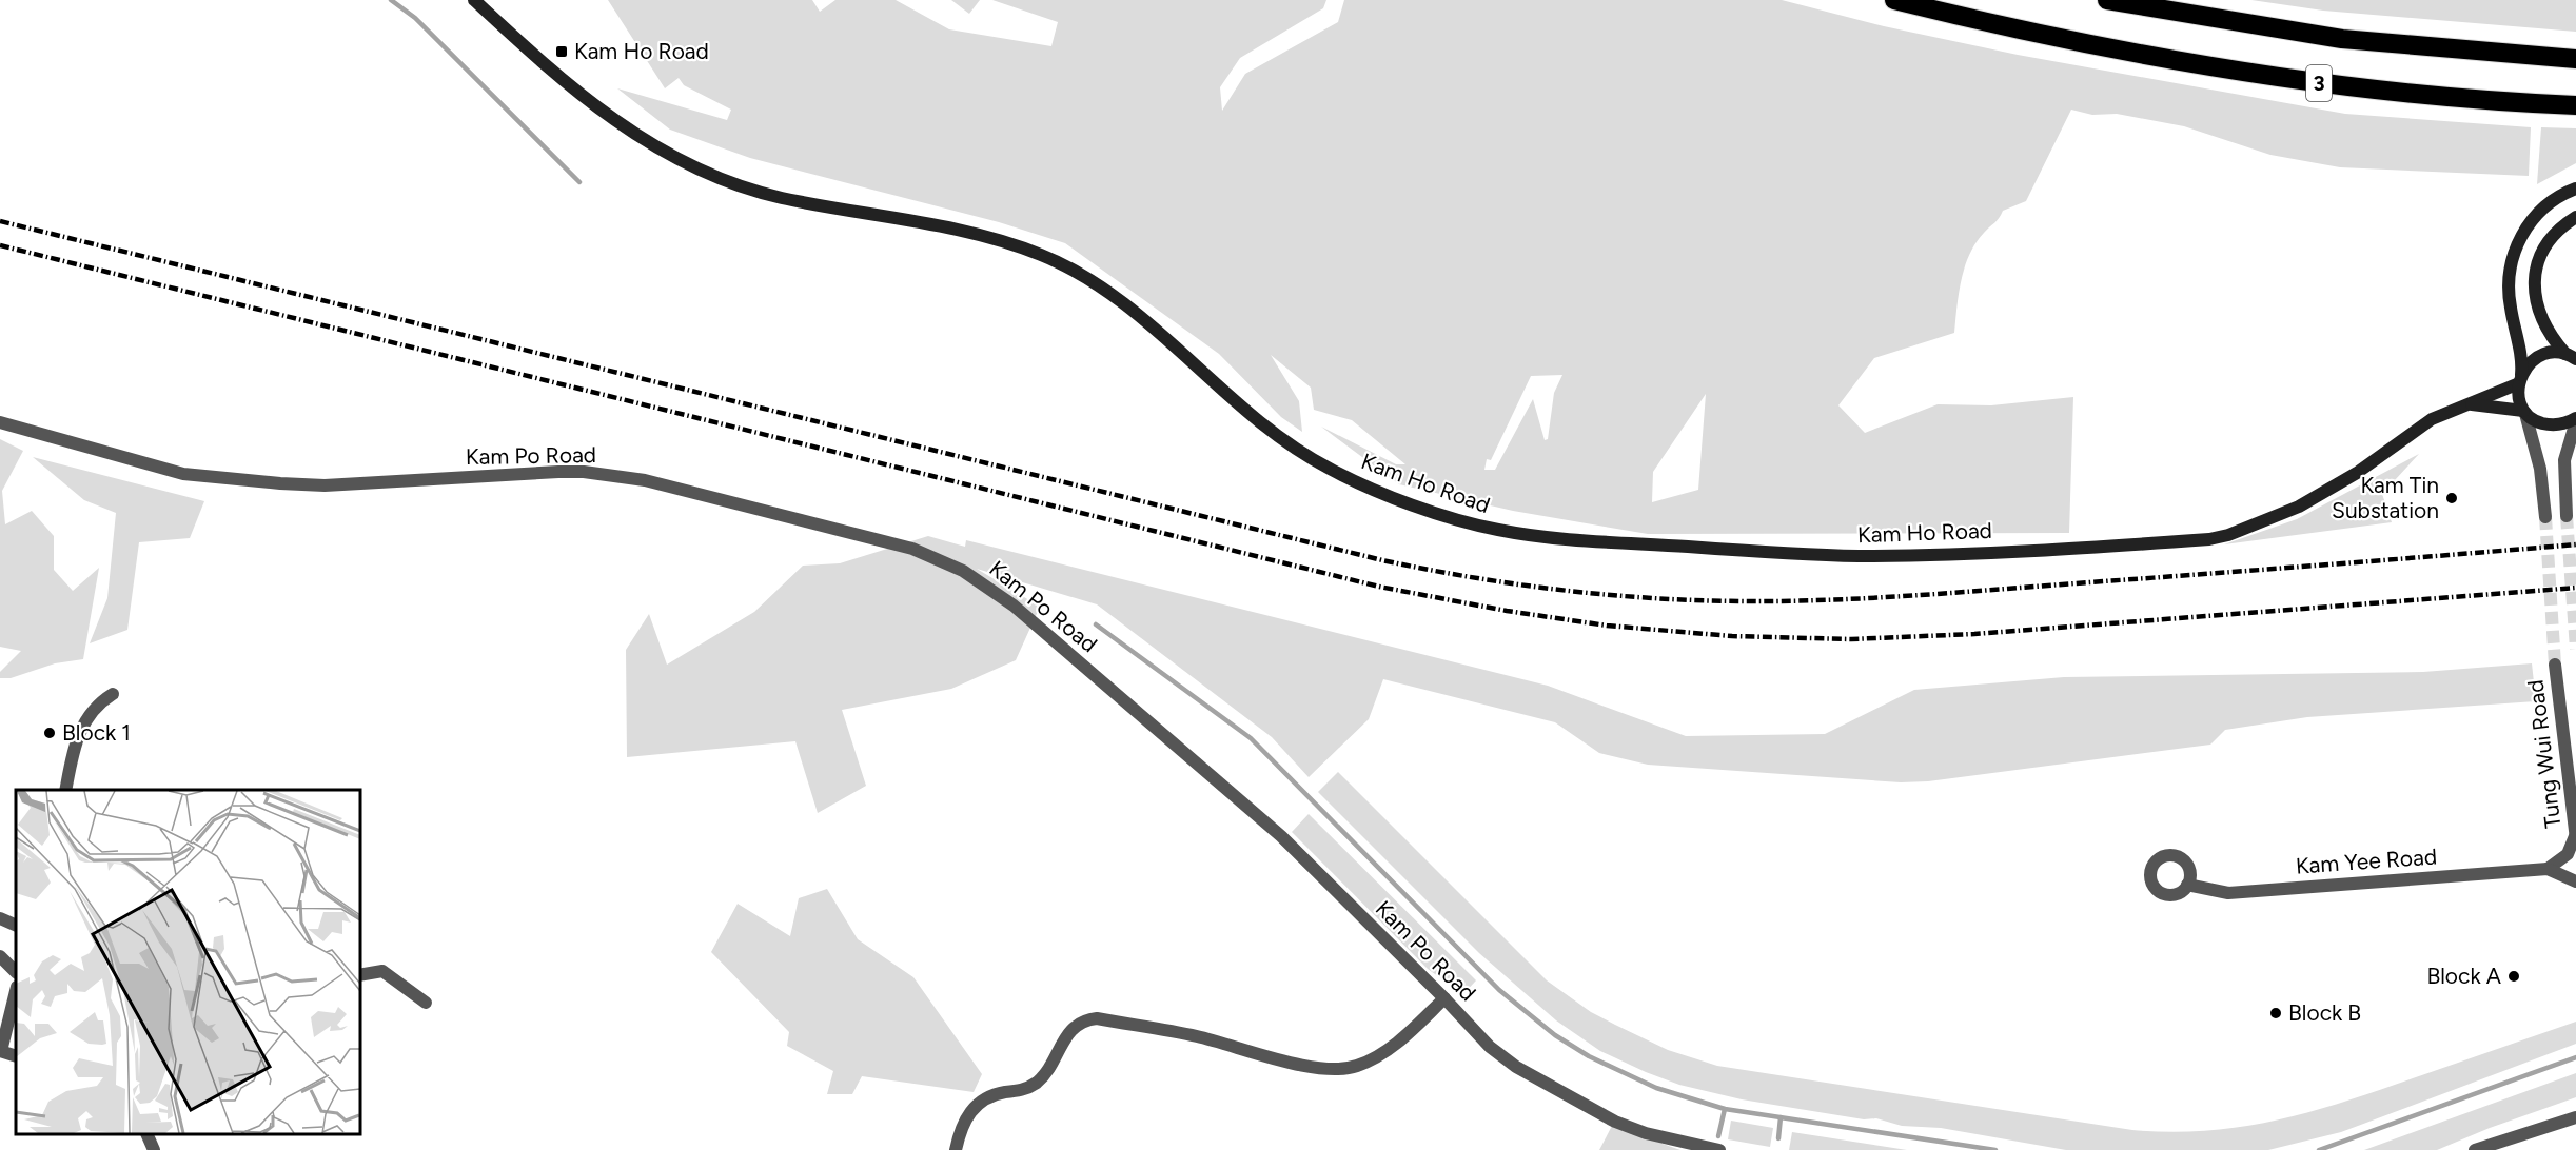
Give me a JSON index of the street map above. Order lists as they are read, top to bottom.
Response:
{
  "streets": {
    "highway": ["3"],
    "main road": ["Kam Ho Road"],
    "street": ["Kam Po Road", "Tung Wui Road", "Kam Yee Road"]
  },
  "places": {
    "transit": ["Kam Ho Road"],
    "other": [
      "Kam Tin Substation",
      "Block 1",
      "Block A",
      "Block B"
    ]
  }
}
